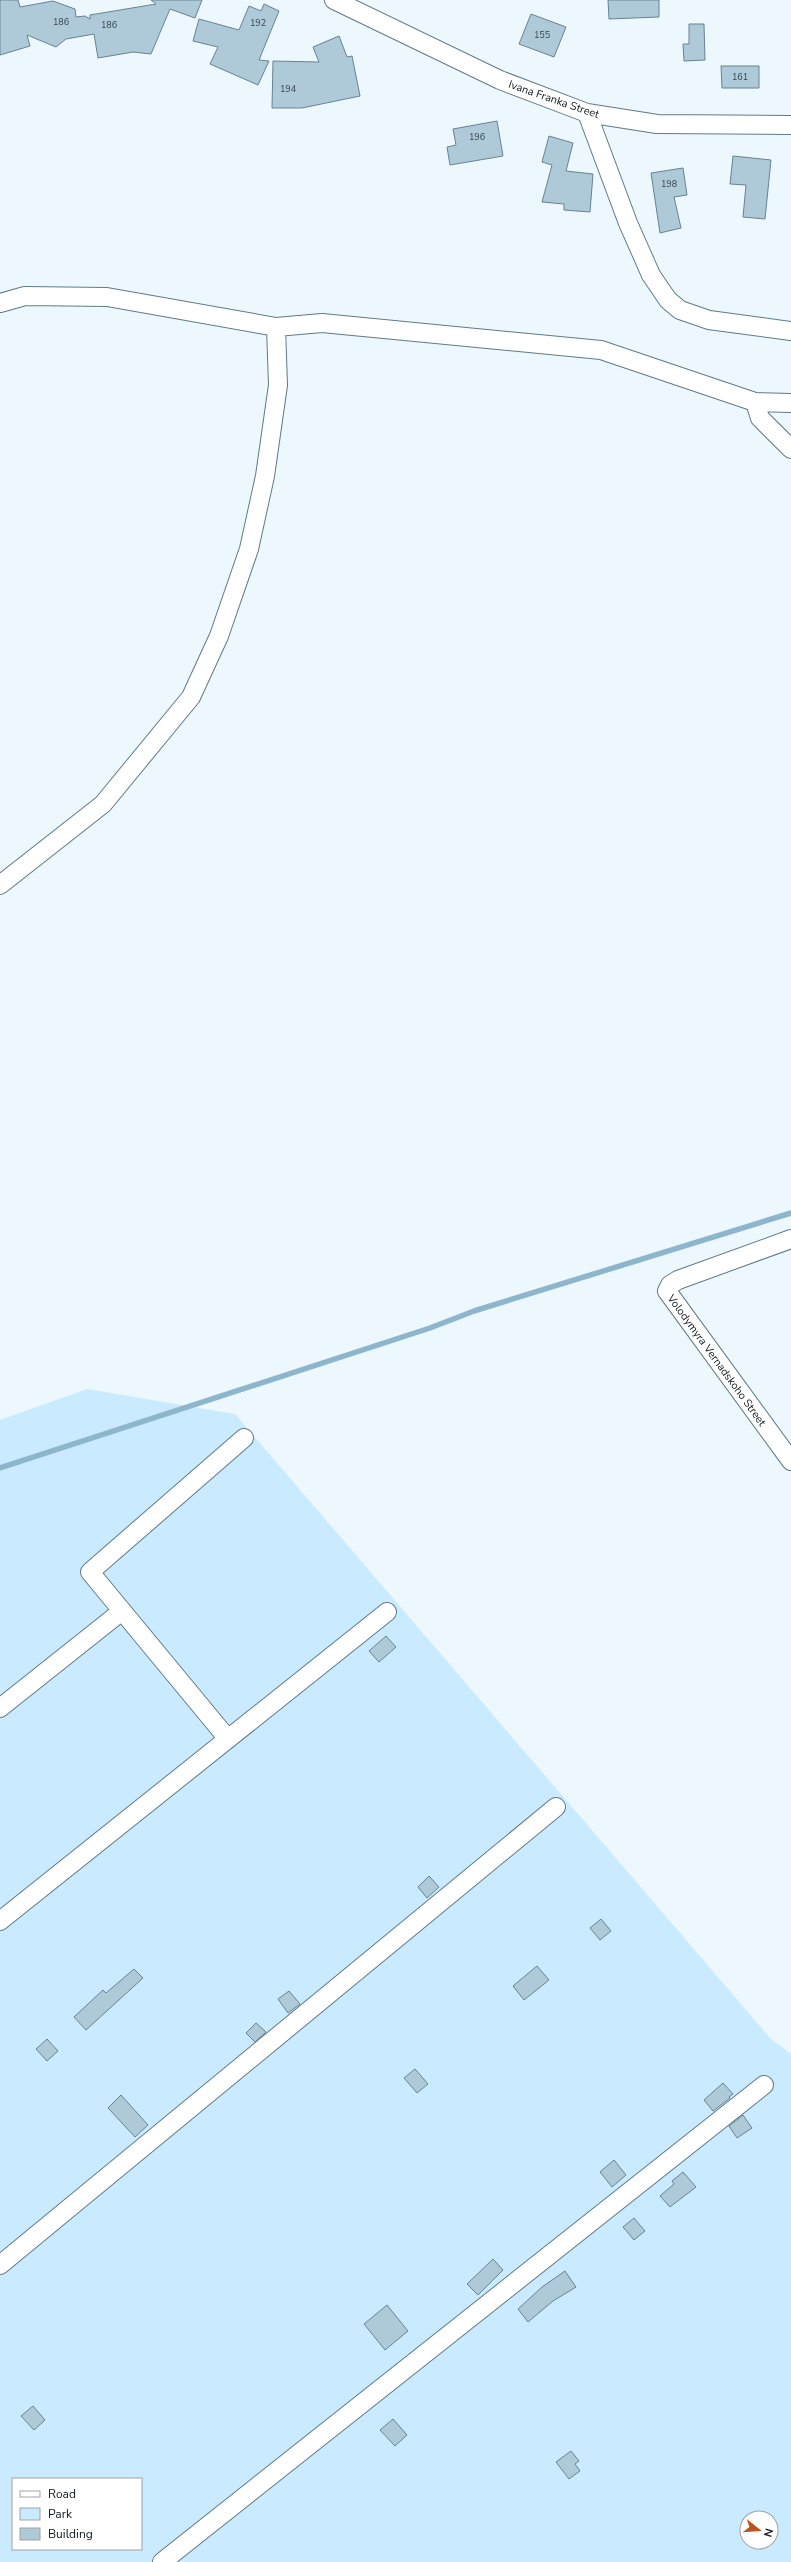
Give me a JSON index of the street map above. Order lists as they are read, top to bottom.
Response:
{
  "streets": {
    "street": ["Ivana Franka Street", "Volodymyra Vernadskoho Street"]
  },
  "house_numbers": [
    "186",
    "192",
    "186",
    "155",
    "161",
    "194",
    "196",
    "198"
  ],
  "legend": ["Road", "Park", "Building"],
  "north": "right"
}
